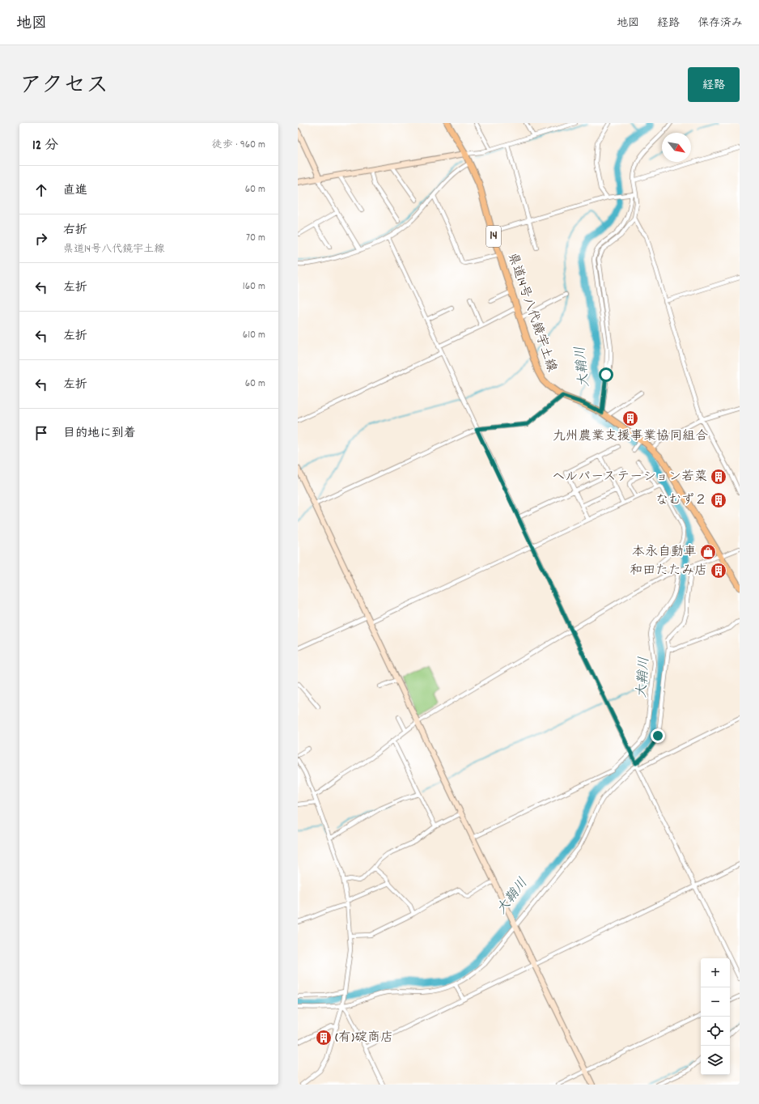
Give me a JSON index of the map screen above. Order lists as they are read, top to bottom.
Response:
{
  "streets": {
    "main road": ["14", "県道14号八代鏡宇土線"]
  },
  "water": ["大鞘川"],
  "places": {
    "building": [
      "九州農業支援事業協同組合",
      "ヘルパーステーション若菜",
      "なむず２",
      "和田たたみ店",
      "(有)碇商店"
    ],
    "shop": ["本永自動車"]
  },
  "north": "bottom right",
  "page": {
    "header": "地図",
    "nav": ["地図", "経路", "保存済み"],
    "title": "アクセス",
    "buttons": "経路",
    "heading": ["12 分", "徒歩 · 960 m"],
    "list": [
      ["直進", "60 m"],
      ["右折", "県道14号八代鏡宇土線", "70 m"],
      ["左折", "160 m"],
      ["左折", "610 m"],
      ["左折", "60 m"],
      "目的地に到着"
    ],
    "map_buttons": ["+", "−"]
  }
}
